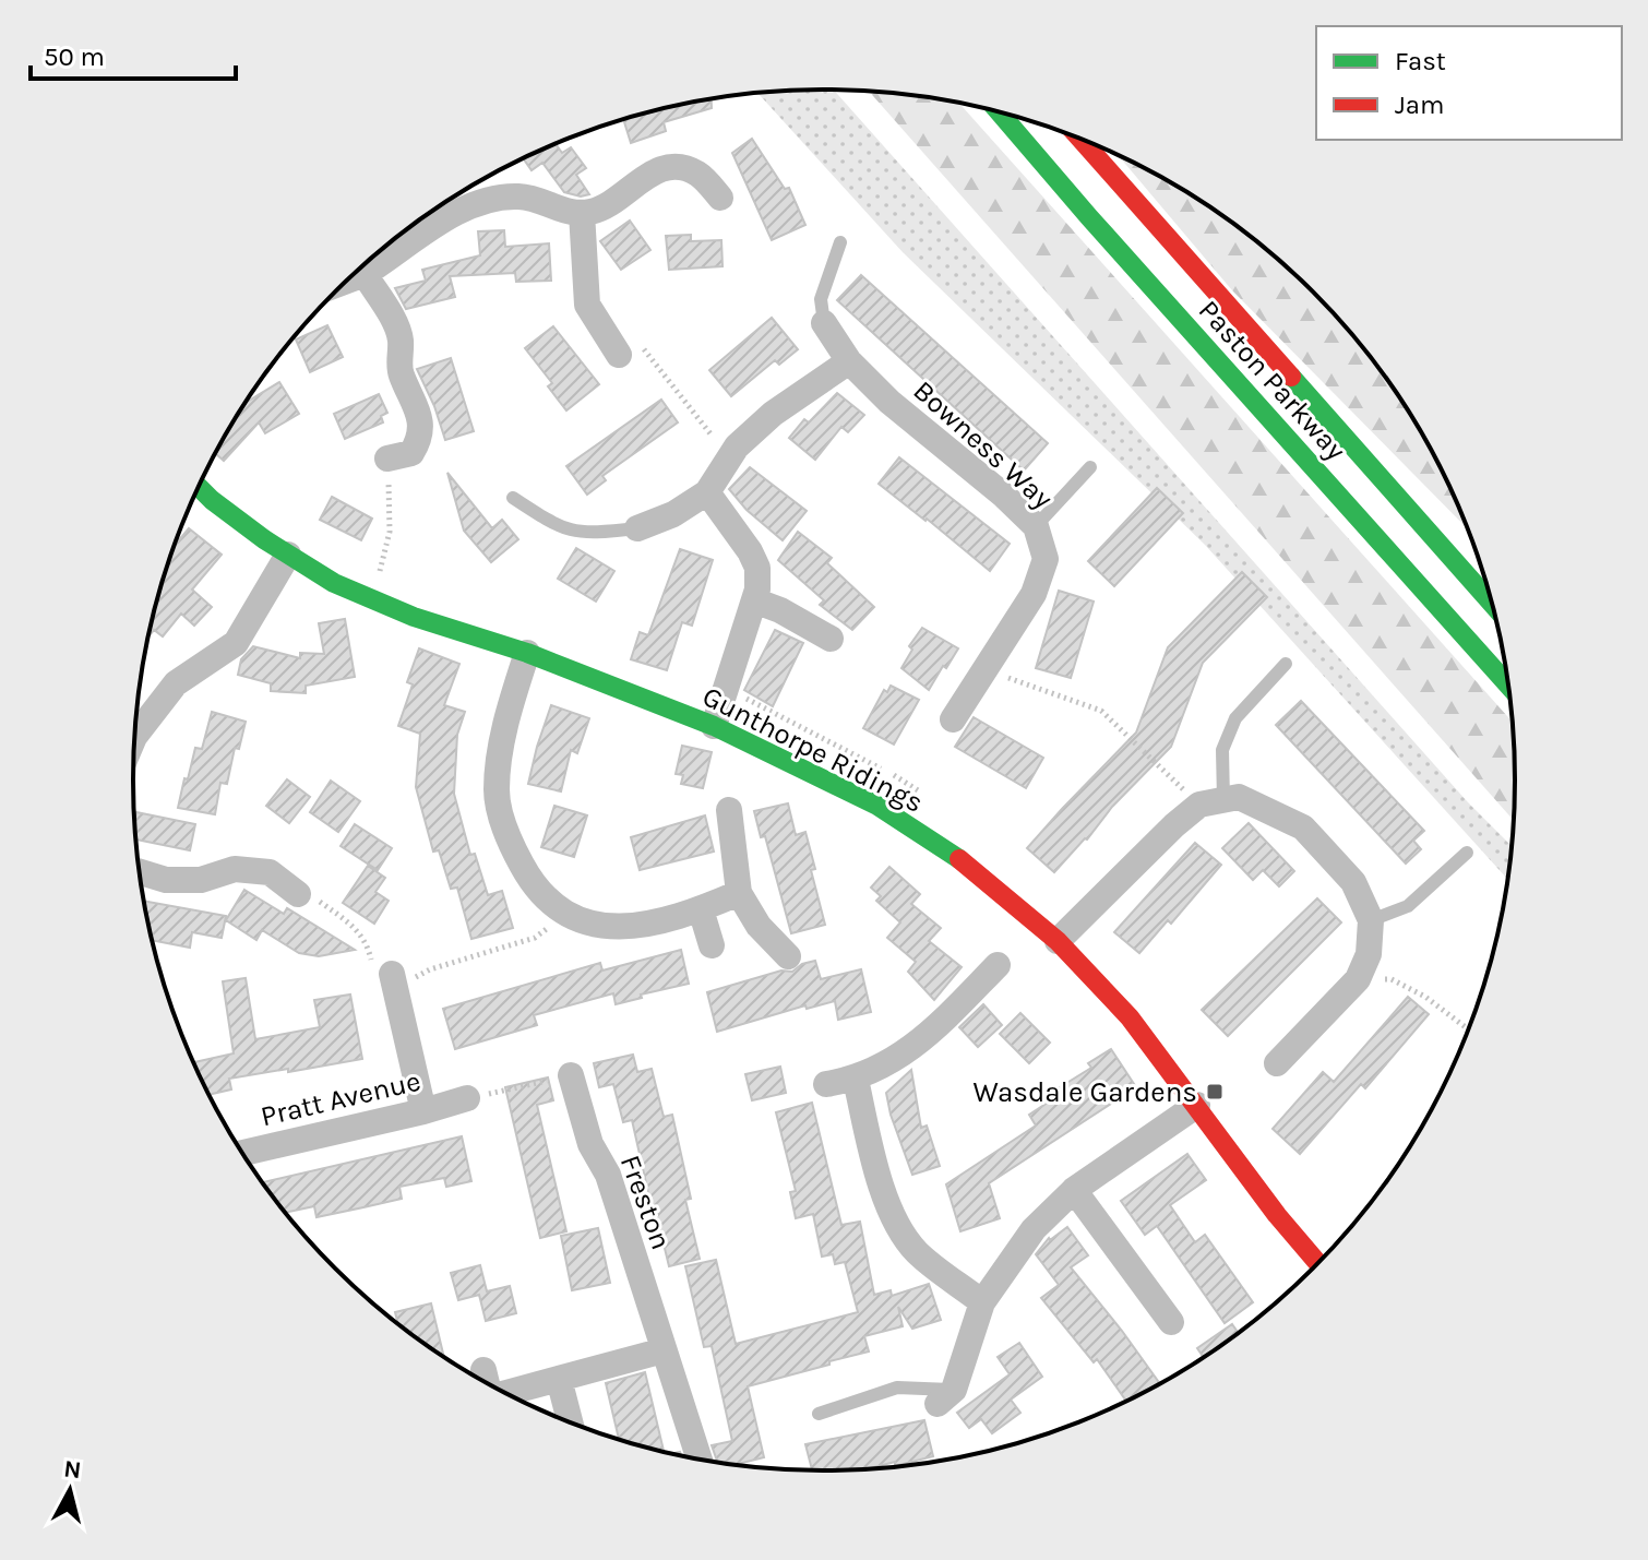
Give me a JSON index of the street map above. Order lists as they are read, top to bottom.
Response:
{
  "streets": {
    "main road": ["Paston Parkway", "Gunthorpe Ridings"],
    "street": ["Bowness Way", "Pratt Avenue", "Freston"]
  },
  "places": {
    "transit": ["Wasdale Gardens"]
  },
  "legend": ["Fast", "Jam"],
  "scale_bar": "50 m",
  "north": "top"
}
